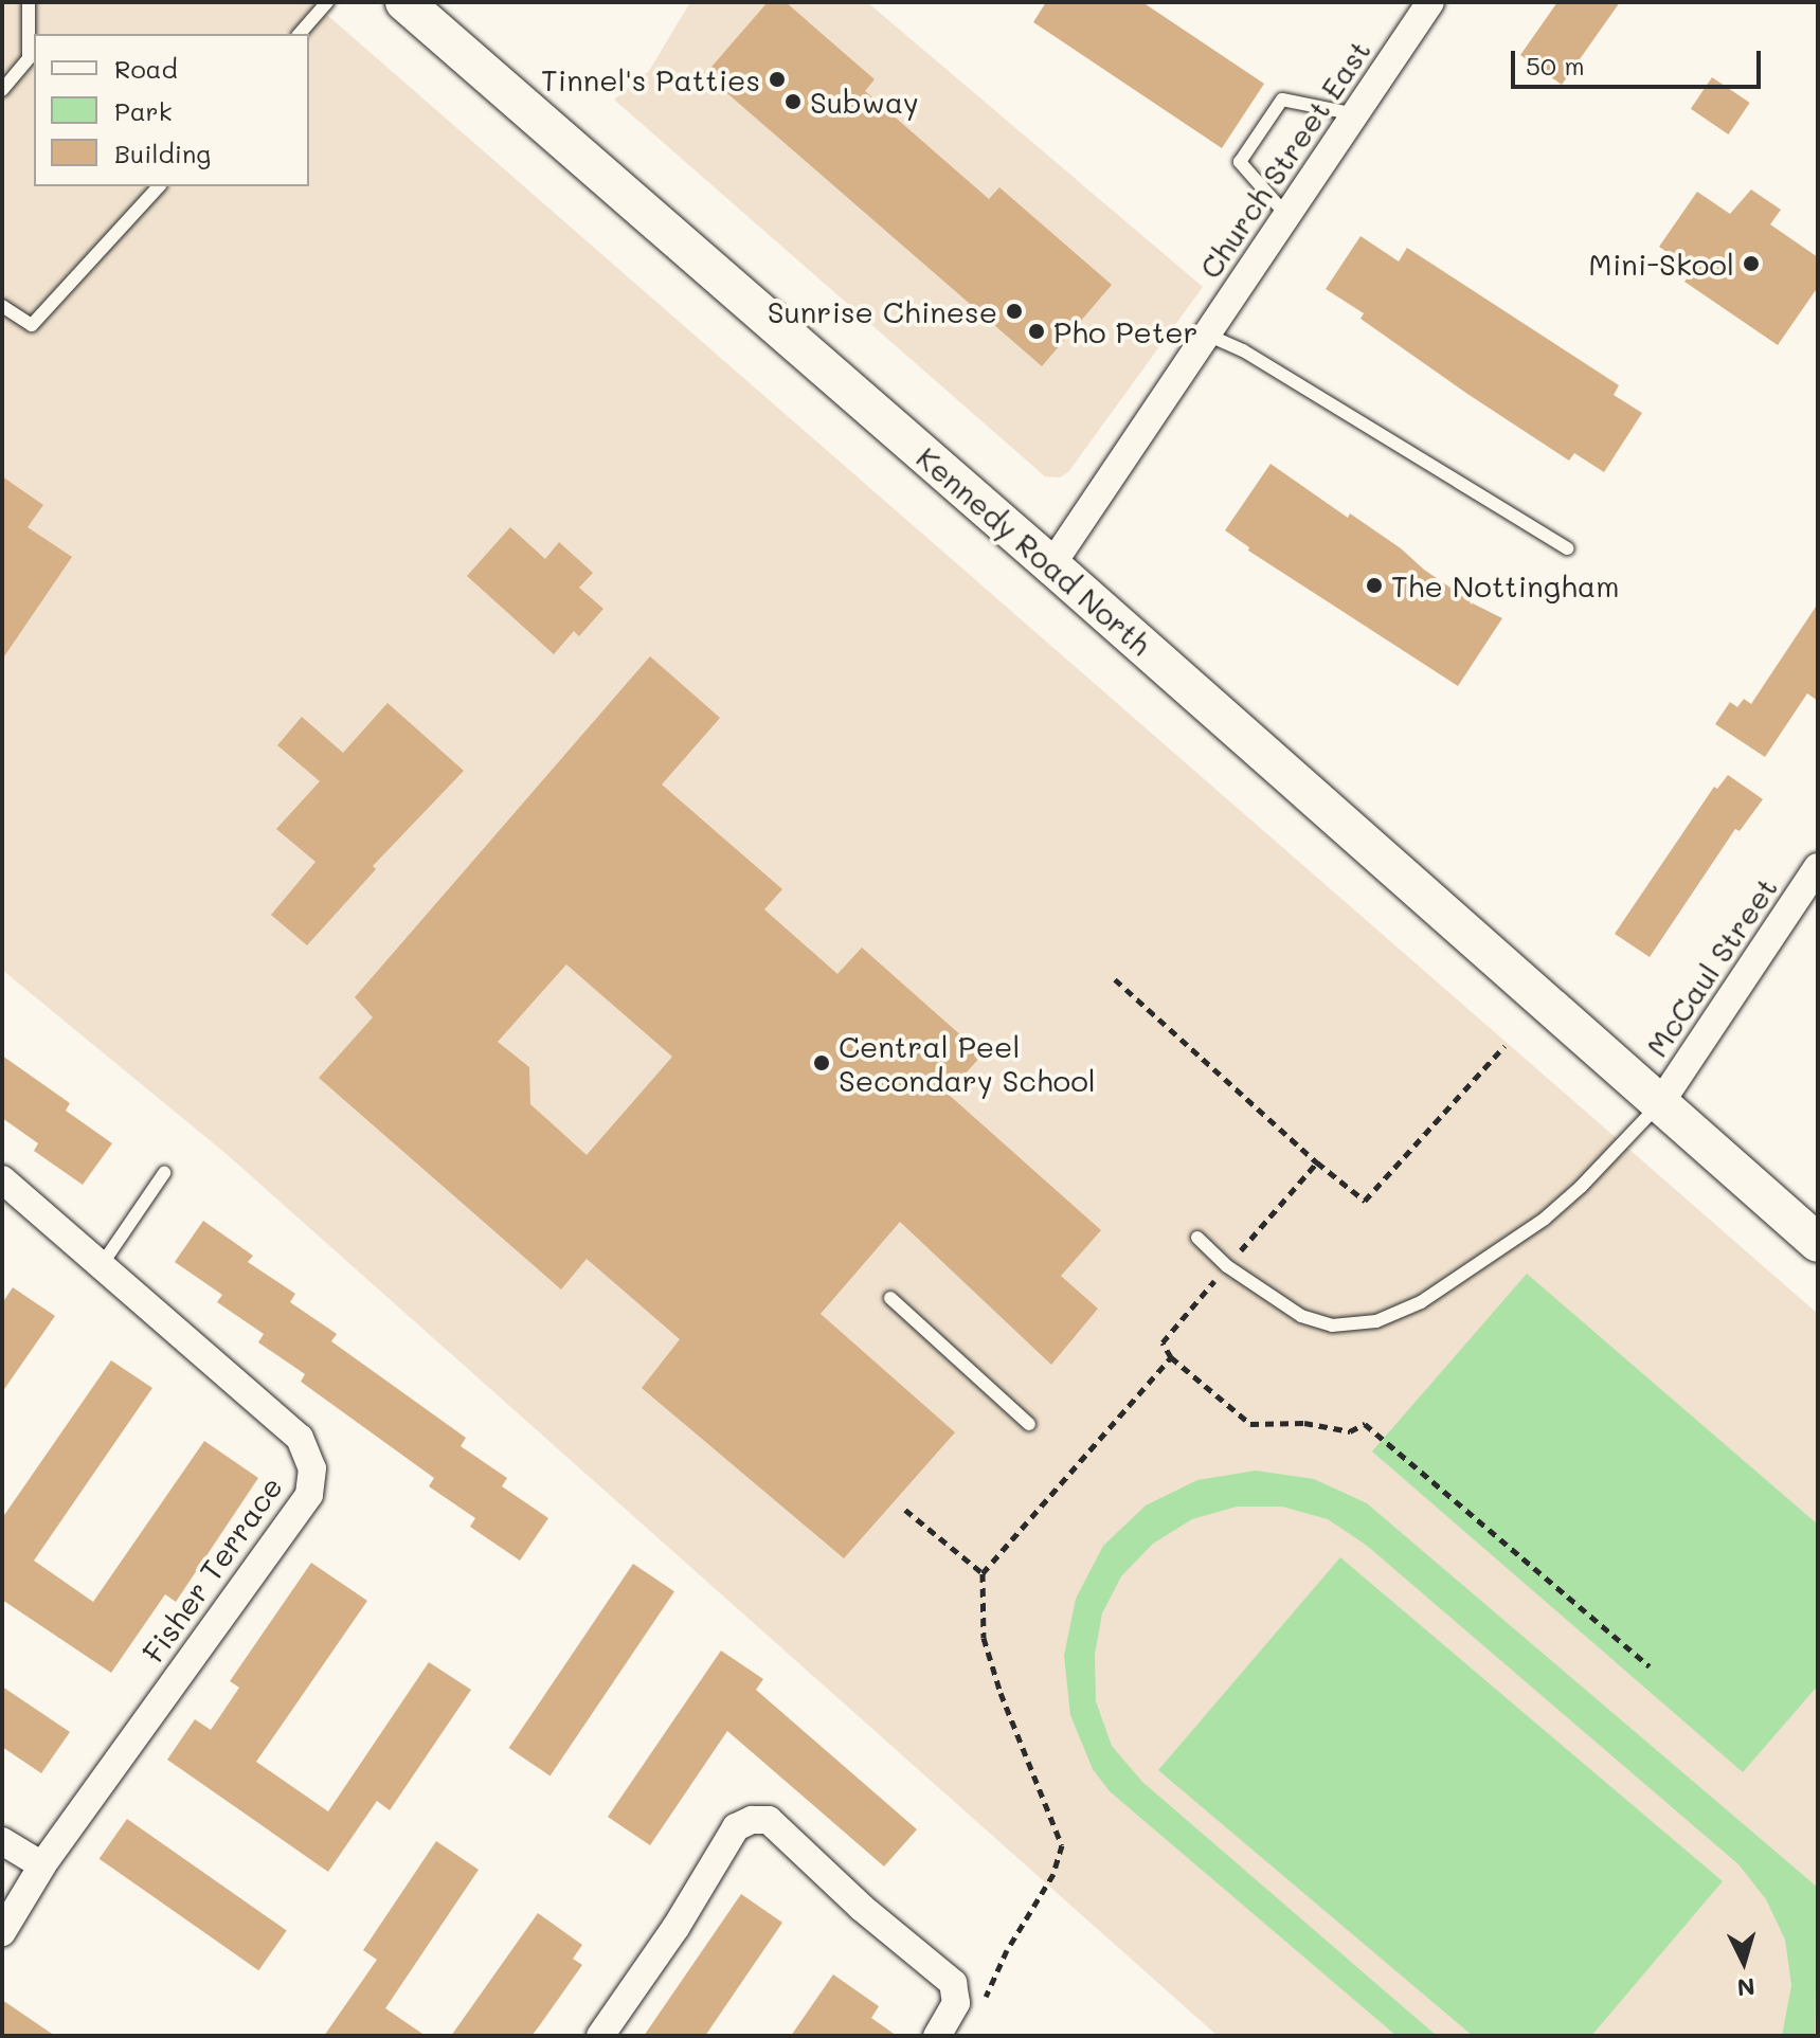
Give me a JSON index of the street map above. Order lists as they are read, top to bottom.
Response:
{
  "streets": {
    "main road": ["Kennedy Road North"],
    "street": ["Church Street East", "McCaul Street", "Fisher Terrace"]
  },
  "crossings": [
    ["Church Street East", "Kennedy Road North"],
    ["Kennedy Road North", "McCaul Street"]
  ],
  "places": [
    "Tinnel's Patties",
    "Subway",
    "Mini-Skool",
    "Sunrise Chinese",
    "Pho Peter",
    "The Nottingham",
    "Central Peel Secondary School"
  ],
  "legend": ["Road", "Park", "Building"],
  "scale_bar": "50 m",
  "north": "bottom"
}
